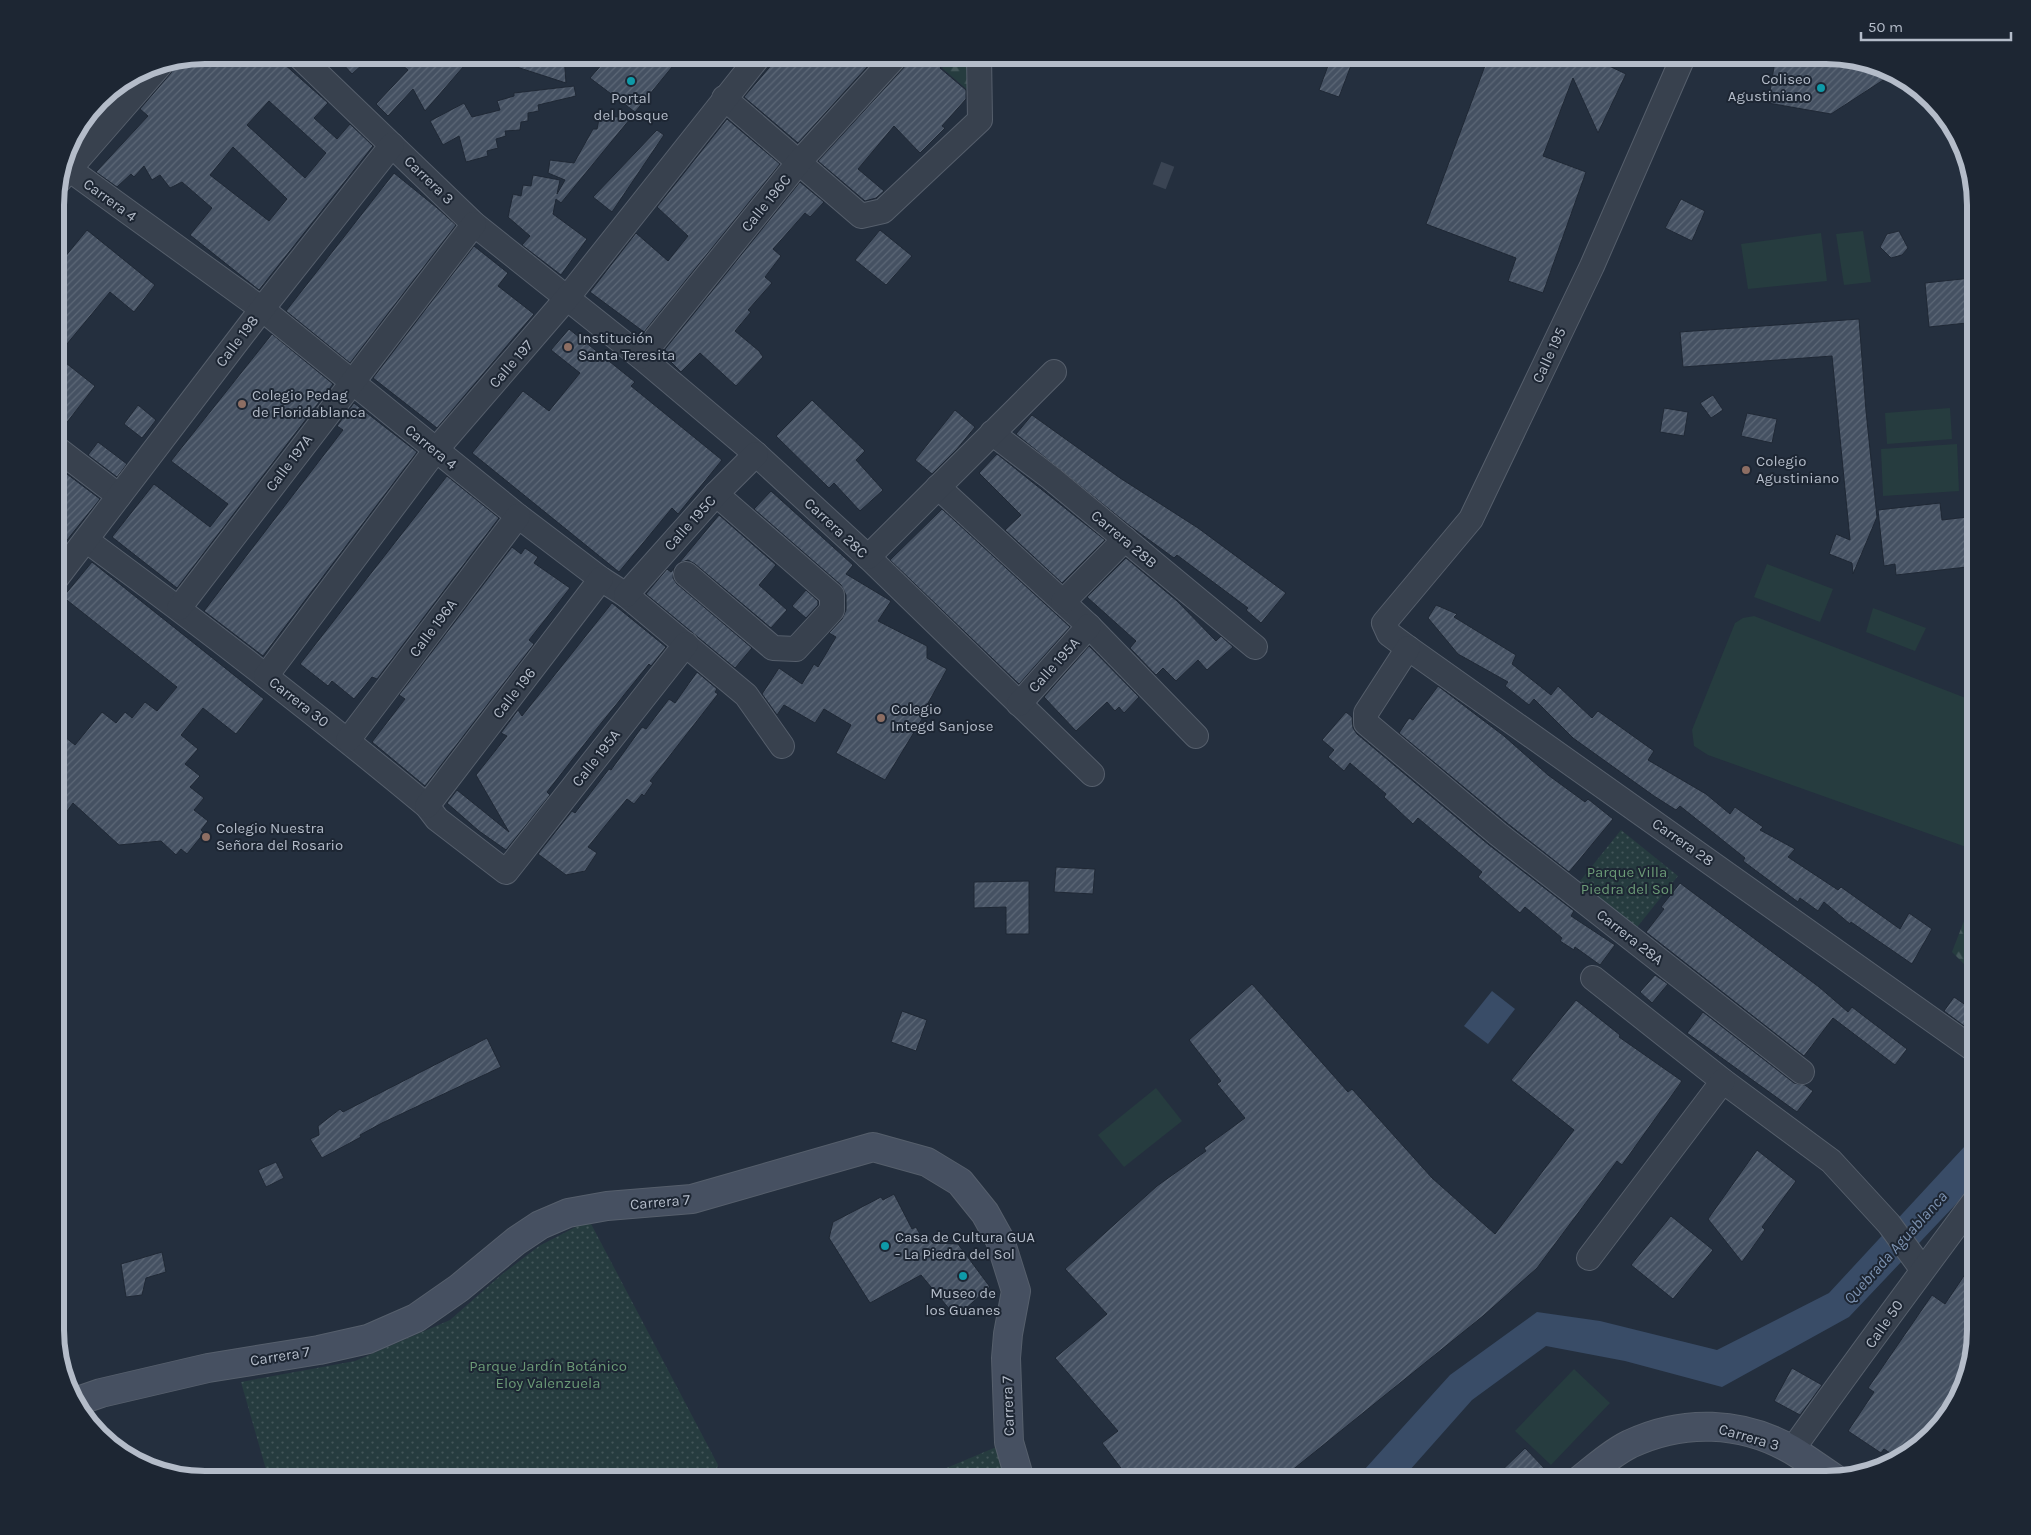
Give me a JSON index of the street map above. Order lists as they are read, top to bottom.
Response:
{
  "streets": {
    "main road": ["Carrera 3", "Carrera 7"],
    "street": [
      "Carrera 4",
      "Calle 196C",
      "Calle 198",
      "Calle 195",
      "Calle 197",
      "Calle 197A",
      "Calle 195C",
      "Carrera 28C",
      "Carrera 28B",
      "Calle 196A",
      "Calle 195A",
      "Calle 196",
      "Carrera 30",
      "Carrera 28",
      "Carrera 28A",
      "Calle 50"
    ]
  },
  "crossings": [
    ["Carrera 3", "Calle 198"],
    ["Carrera 3", "Calle 197"],
    ["Carrera 3", "Calle 197A"],
    ["Carrera 3", "Carrera 28C"],
    ["Carrera 3", "Calle 50"],
    ["Carrera 4", "Calle 198"],
    ["Carrera 4", "Calle 197"],
    ["Carrera 4", "Calle 197A"],
    ["Carrera 4", "Calle 195C"],
    ["Carrera 4", "Calle 196A"],
    ["Carrera 4", "Calle 195A"],
    ["Carrera 4", "Calle 196"],
    ["Calle 196C", "Carrera 28C"],
    ["Calle 198", "Carrera 30"],
    ["Calle 195", "Carrera 28"],
    ["Calle 197", "Carrera 28C"],
    ["Calle 197", "Carrera 30"],
    ["Calle 197A", "Carrera 30"],
    ["Calle 195C", "Carrera 28C"],
    ["Carrera 28C", "Calle 195A"],
    ["Calle 196A", "Carrera 30"],
    ["Calle 195A", "Carrera 30"],
    ["Calle 196", "Carrera 30"],
    ["Carrera 28", "Carrera 28A"]
  ],
  "water": ["Quebrada Aguablanca"],
  "parks": ["Parque Villa Piedra del Sol", "Parque Jardín Botánico Eloy Valenzuela"],
  "places": [
    "Portal del bosque",
    "Coliseo Agustiniano",
    "Institución Santa Teresita",
    "Colegio Pedag de Floridablanca",
    "Colegio Agustiniano",
    "Colegio Integd Sanjose",
    "Colegio Nuestra Señora del Rosario",
    "Casa de Cultura GUA - La Piedra del Sol",
    "Museo de los Guanes"
  ],
  "scale_bar": "50 m"
}
